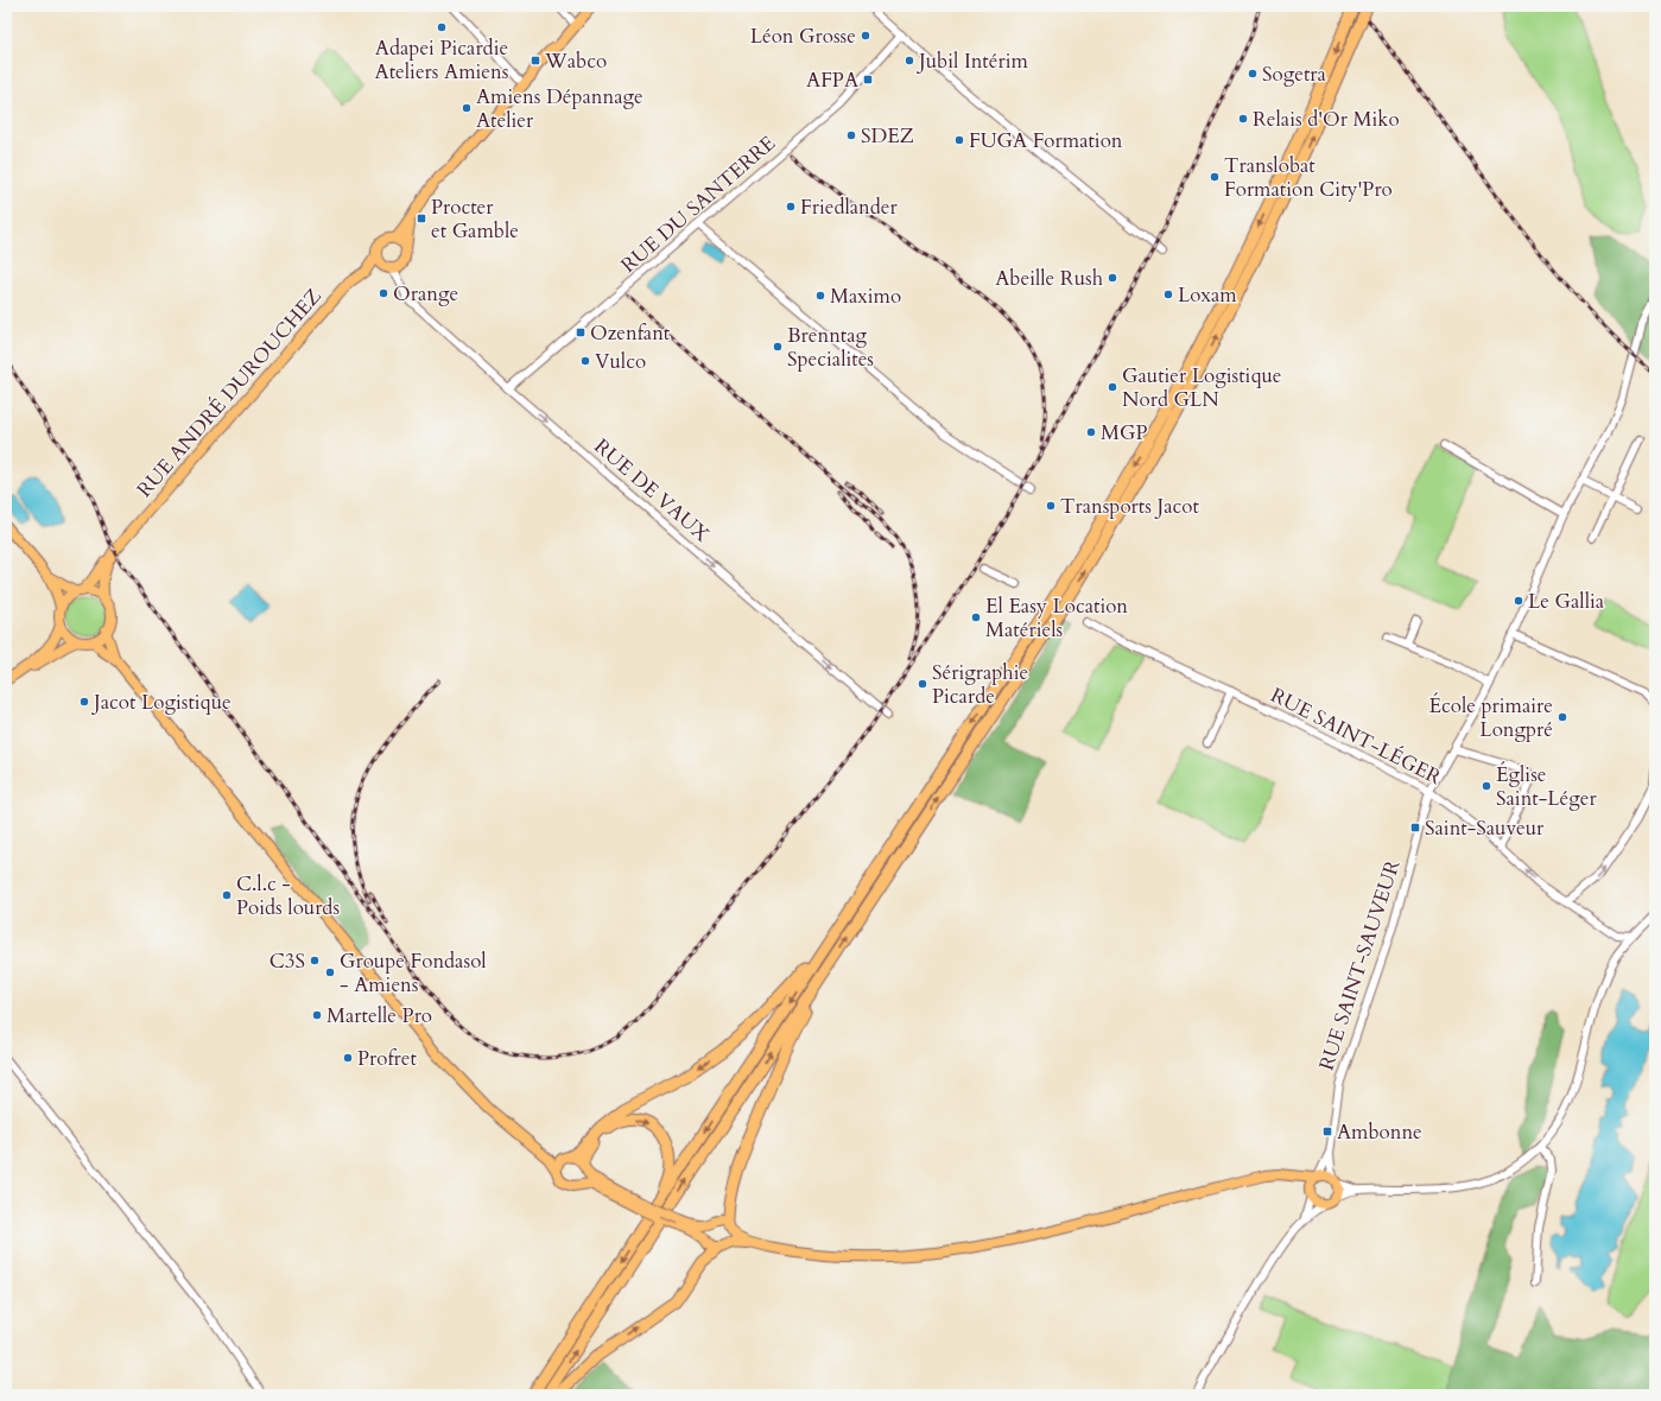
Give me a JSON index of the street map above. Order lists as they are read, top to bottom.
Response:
{
  "streets": {
    "main road": ["RUE ANDRÉ DUROUCHEZ"],
    "street": [
      "RUE DU SANTERRE",
      "RUE DE VAUX",
      "RUE SAINT-LÉGER",
      "RUE SAINT-SAUVEUR"
    ]
  },
  "crossings": [
    ["RUE DU SANTERRE", "RUE DE VAUX"],
    ["RUE ANDRÉ DUROUCHEZ", "RUE DE VAUX"],
    ["RUE SAINT-LÉGER", "RUE SAINT-SAUVEUR"]
  ],
  "one_way": ["RUE DE VAUX"],
  "places": {
    "other": [
      "Adapei Picardie Ateliers Amiens",
      "Léon Grosse",
      "Jubil Intérim",
      "Sogetra",
      "Amiens Dépannage Atelier",
      "Relais d'Or Miko",
      "SDEZ",
      "FUGA Formation",
      "Translobat Formation City'Pro",
      "Friedlander",
      "Abeille Rush",
      "Orange",
      "Loxam",
      "Maximo",
      "Brenntag Specialites",
      "Vulco",
      "Gautier Logistique Nord GLN",
      "MGP",
      "Transports Jacot",
      "Le Gallia",
      "El Easy Location Matériels",
      "Sérigraphie Picarde",
      "Jacot Logistique",
      "École primaire Longpré",
      "Église Saint-Léger",
      "C.l.c - Poids lourds",
      "C3S",
      "Groupe Fondasol - Amiens",
      "Martelle Pro",
      "Profret"
    ],
    "transit": [
      "Wabco",
      "AFPA",
      "Procter et Gamble",
      "Ozenfant",
      "Saint-Sauveur",
      "Ambonne"
    ]
  }
}
